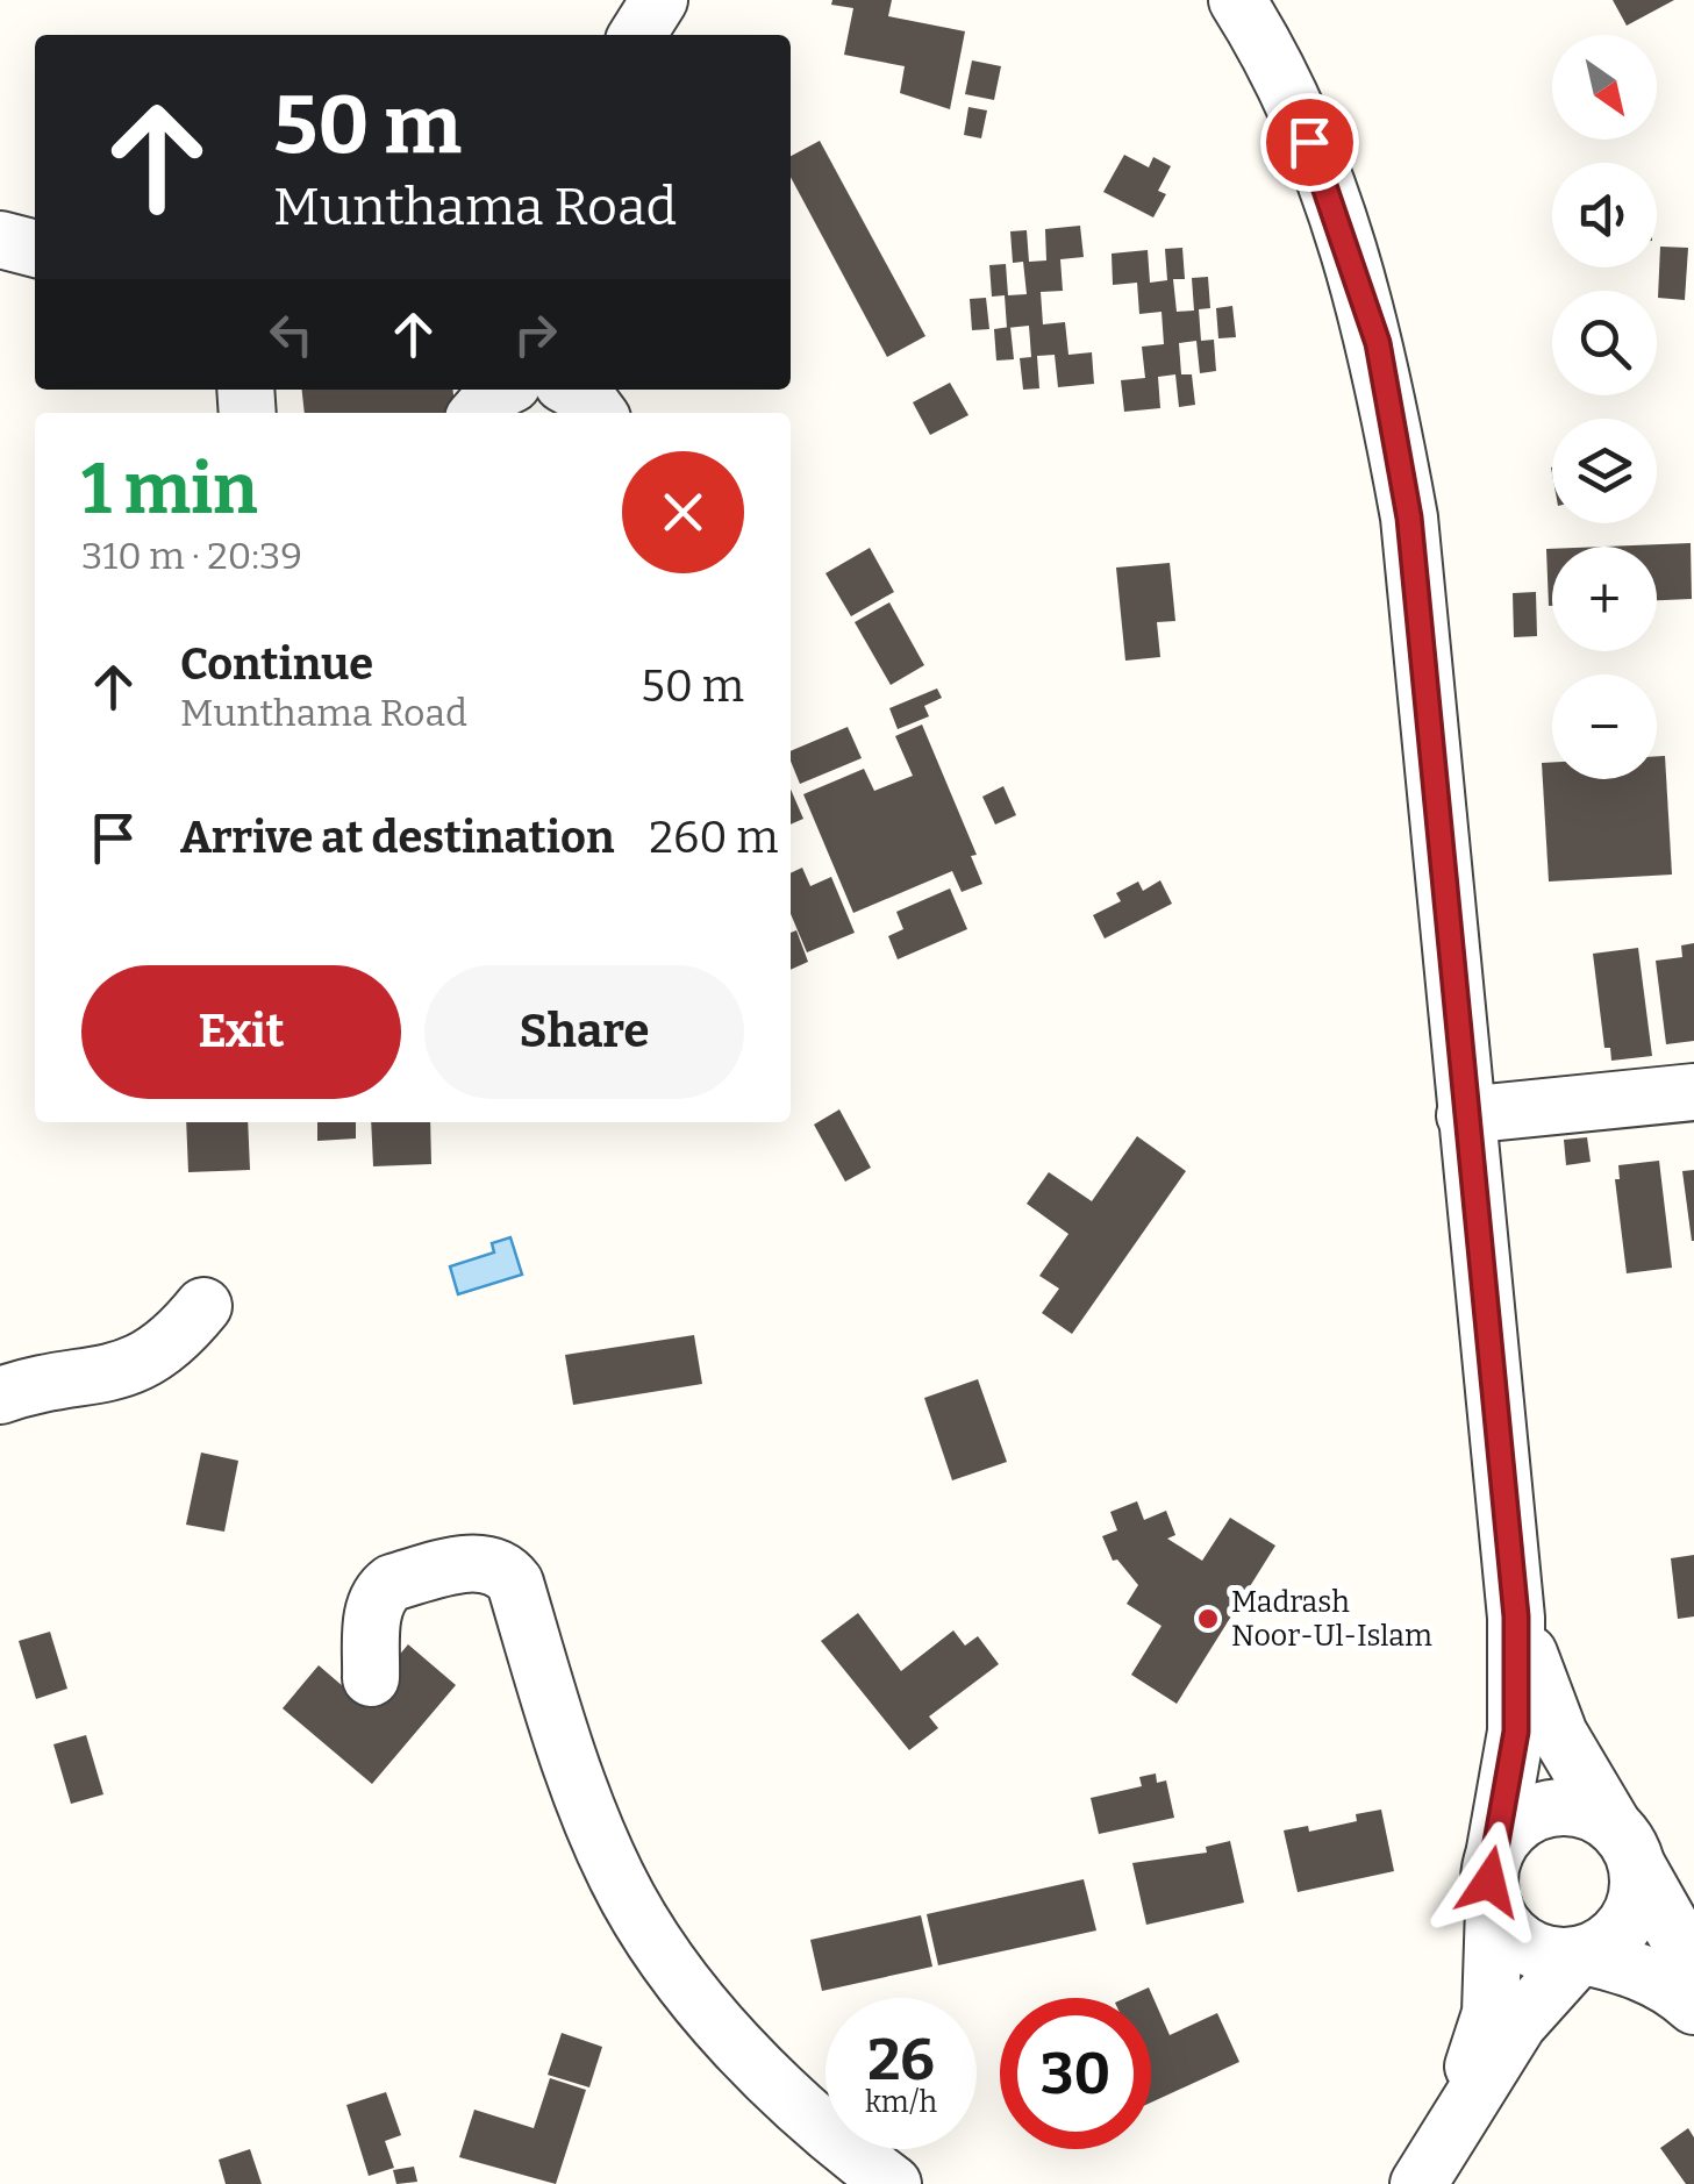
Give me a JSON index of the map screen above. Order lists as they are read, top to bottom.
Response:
{
  "places": ["Madrash Noor-Ul-Islam"],
  "north": "bottom right",
  "page": {
    "map_buttons": ["+", "−"],
    "turn": ["50 m", "Munthama Road"],
    "heading": ["1 min", "310 m · 20:39"],
    "list": [
      {
        "name": "Continue",
        "note": "Munthama Road",
        "value": "50 m"
      },
      {
        "name": "Arrive at destination",
        "value": "260 m"
      }
    ],
    "buttons": ["Exit", "Share"],
    "speed": "26 km/h",
    "limit": "30"
  }
}
